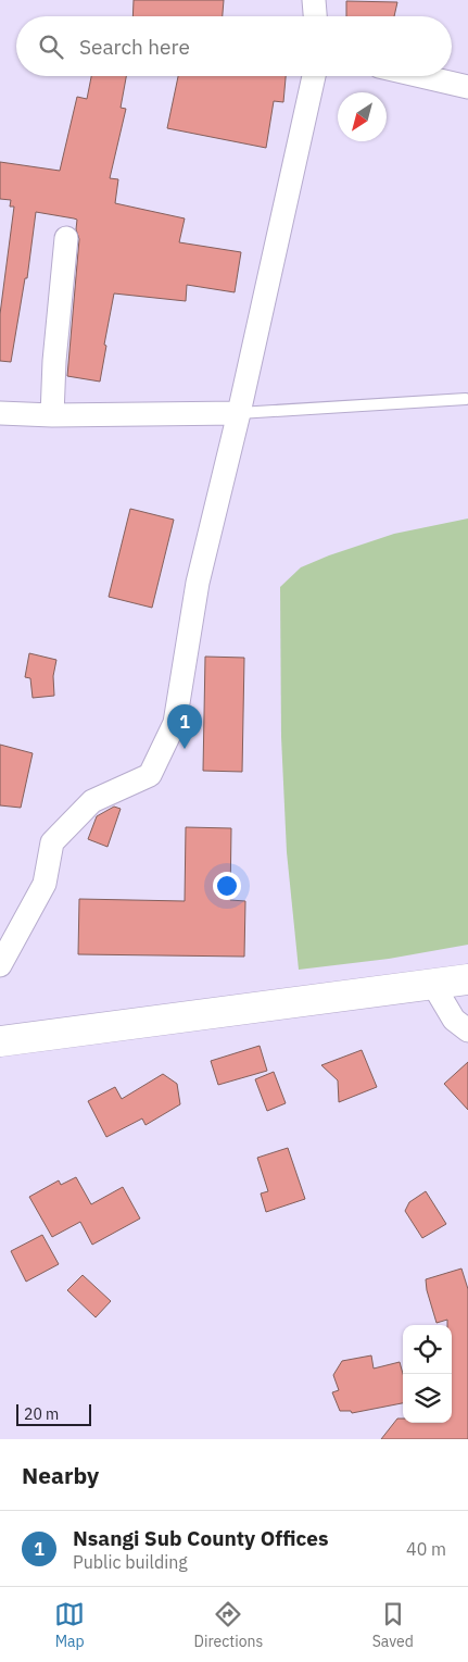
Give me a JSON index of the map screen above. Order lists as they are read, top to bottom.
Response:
{
  "scale_bar": "20 m",
  "north": "bottom left",
  "page": {
    "search": "Search here",
    "pins": "1",
    "scale": "20 m",
    "heading": "Nearby",
    "list": [
      {
        "mark": "1",
        "name": "Nsangi Sub County Offices",
        "note": "Public building",
        "value": "40 m"
      }
    ],
    "nav": ["Map", "Directions", "Saved"]
  }
}
